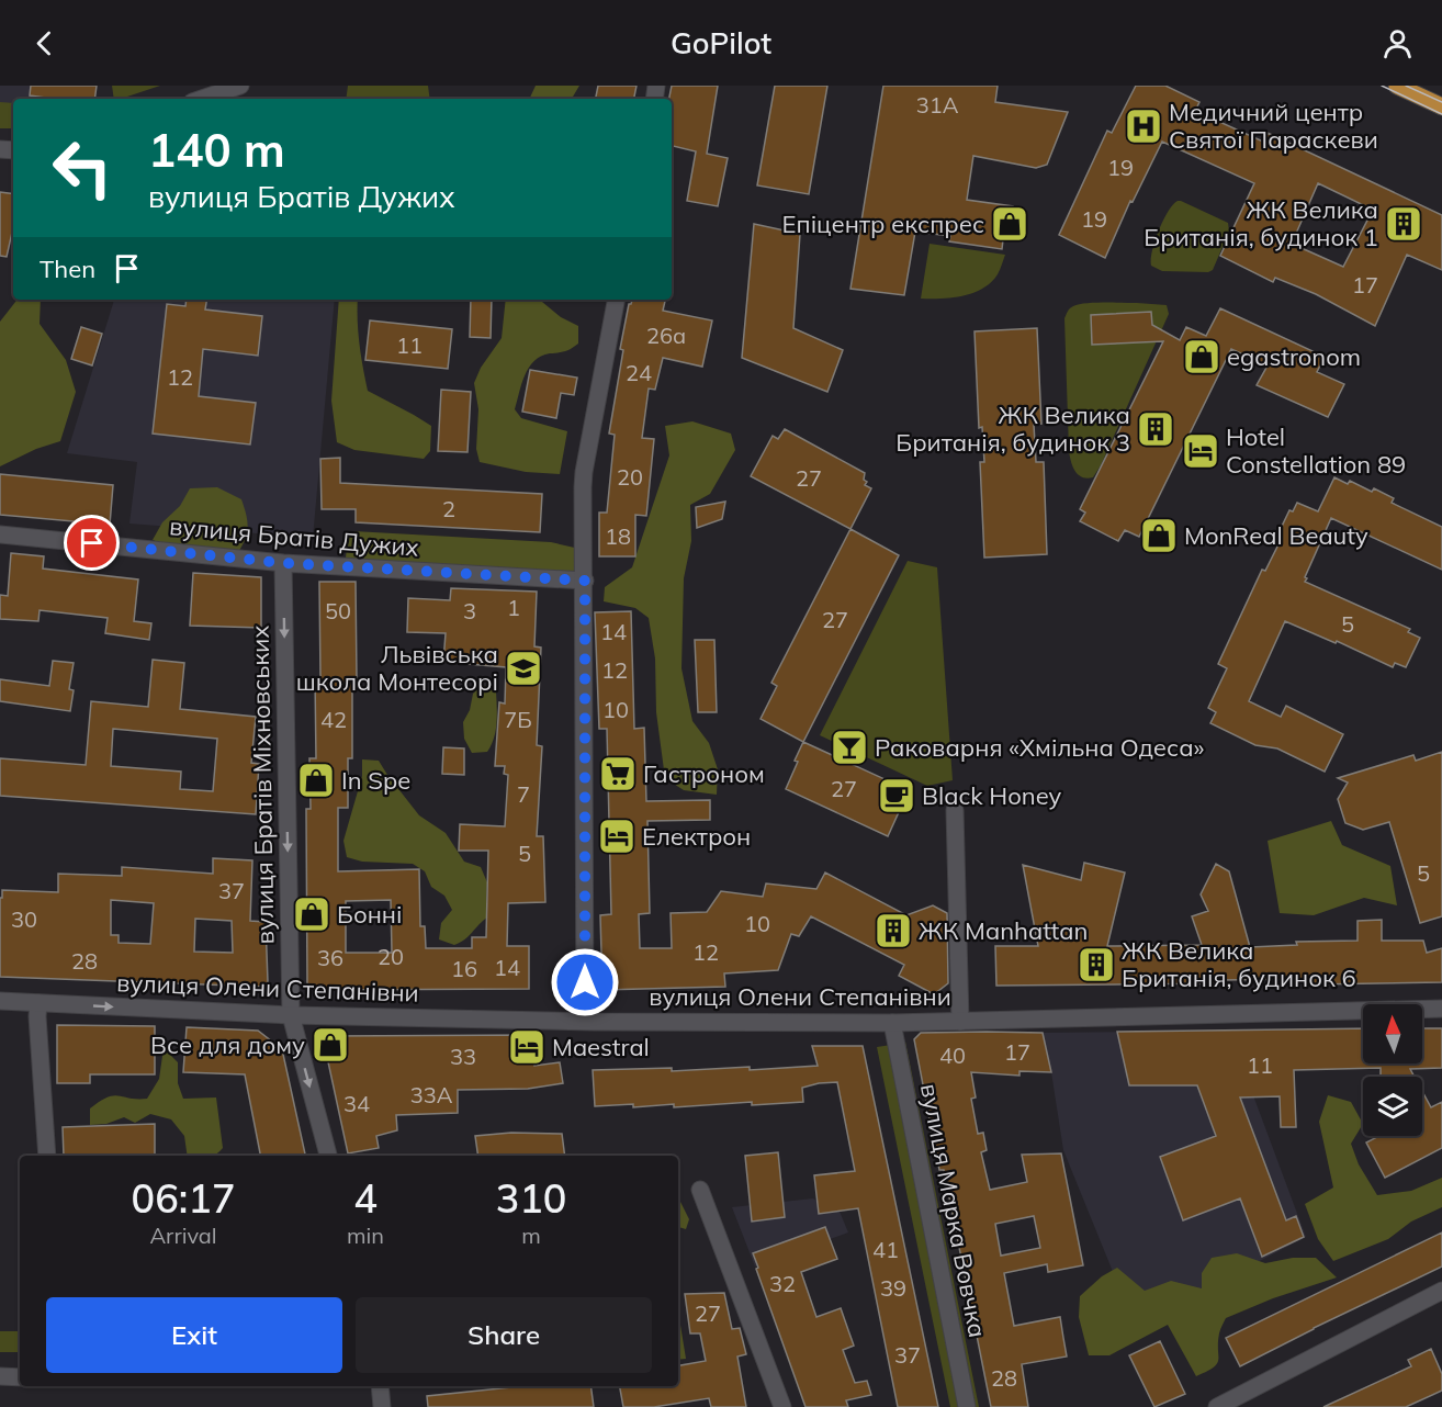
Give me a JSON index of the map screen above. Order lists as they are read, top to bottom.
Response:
{
  "streets": {
    "street": [
      "вулиця Братів Дужих",
      "вулиця Братів Міхновських",
      "вулиця Олени Степанівни",
      "вулиця Марка Вовчка"
    ]
  },
  "crossings": [
    ["вулиця Братів Дужих", "вулиця Братів Міхновських"],
    ["вулиця Братів Міхновських", "вулиця Олени Степанівни"],
    ["вулиця Олени Степанівни", "вулиця Марка Вовчка"]
  ],
  "one_way": ["вулиця Братів Міхновських"],
  "places": {
    "hospital": ["Медичний центр Святої Параскеви"],
    "shop": [
      "Епіцентр експрес",
      "egastronom",
      "MonReal Beauty",
      "In Spe",
      "Бонні",
      "Все для дому"
    ],
    "building": [
      "ЖК Велика Британія, будинок 1",
      "ЖК Велика Британія, будинок 3",
      "ЖК Manhattan",
      "ЖК Велика Британія, будинок 6"
    ],
    "hotel": ["Hotel Constellation 89", "Електрон", "Maestral"],
    "school or university": ["Львівська школа Монтесорі"],
    "bar": ["Раковарня «Хмільна Одеса»"],
    "supermarket": ["Гастроном"],
    "cafe": ["Black Honey"]
  },
  "house_numbers": [
    "31А",
    "19",
    "19",
    "17",
    "26а",
    "11",
    "24",
    "12",
    "20",
    "27",
    "2",
    "18",
    "1",
    "50",
    "3",
    "27",
    "5",
    "14",
    "12",
    "10",
    "42",
    "7Б",
    "27",
    "7",
    "5",
    "5",
    "37",
    "30",
    "10",
    "12",
    "20",
    "36",
    "28",
    "14",
    "16",
    "17",
    "40",
    "33",
    "11",
    "33А",
    "34",
    "41",
    "32",
    "39",
    "27",
    "37",
    "28"
  ],
  "north": "top",
  "page": {
    "header": "GoPilot",
    "turn": ["140 m", "вулиця Братів Дужих"],
    "then": "Then",
    "eta": [
      "06:17",
      "Arrival",
      "4",
      "min",
      "310",
      "m"
    ],
    "buttons": ["Exit", "Share"]
  }
}
